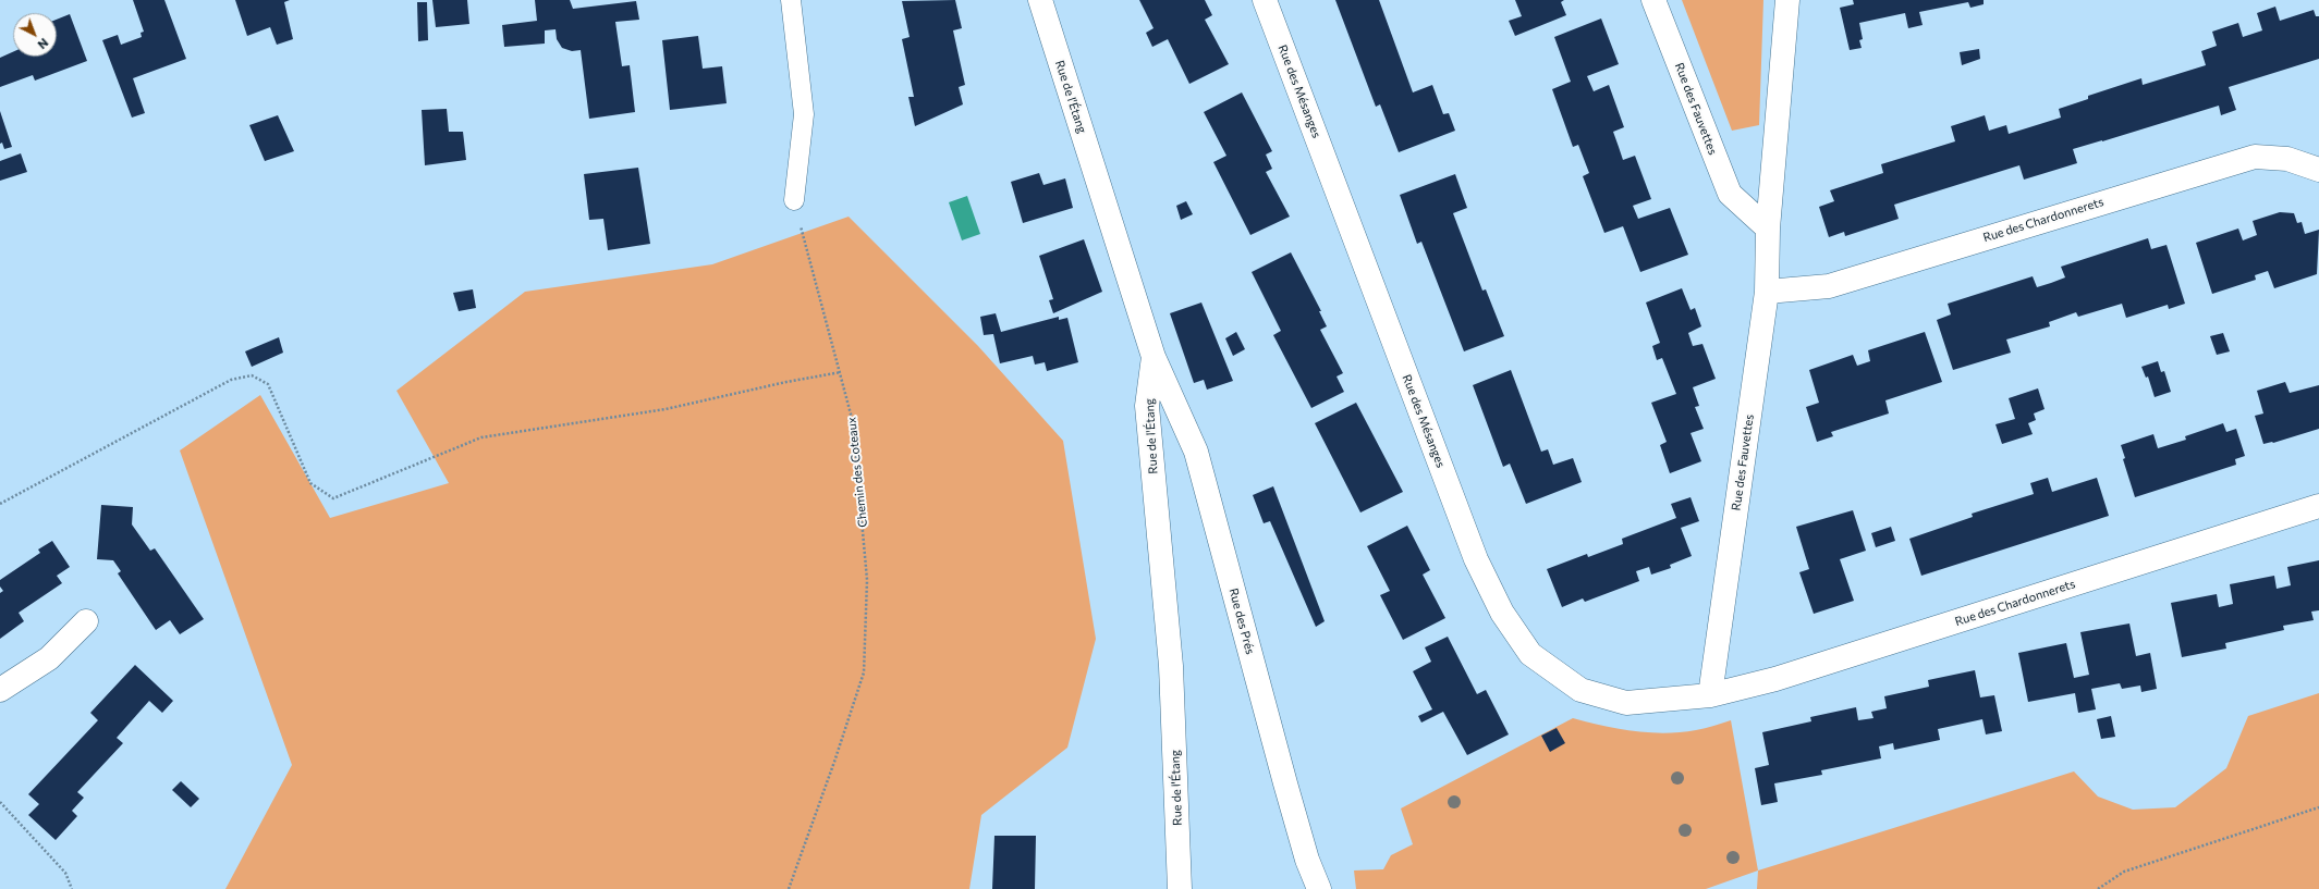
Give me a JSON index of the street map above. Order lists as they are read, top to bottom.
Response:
{
  "streets": {
    "street": [
      "Rue des Mésanges",
      "Rue de l'Étang",
      "Rue des Fauvettes",
      "Rue des Chardonnerets",
      "Rue des Prés"
    ],
    "path": ["Chemin des Coteaux"]
  },
  "crossings": [
    ["Rue des Mésanges", "Rue des Fauvettes"],
    ["Rue des Mésanges", "Rue des Chardonnerets"],
    ["Rue de l'Étang", "Rue des Prés"],
    ["Rue des Fauvettes", "Rue des Chardonnerets"]
  ],
  "north": "bottom right"
}
